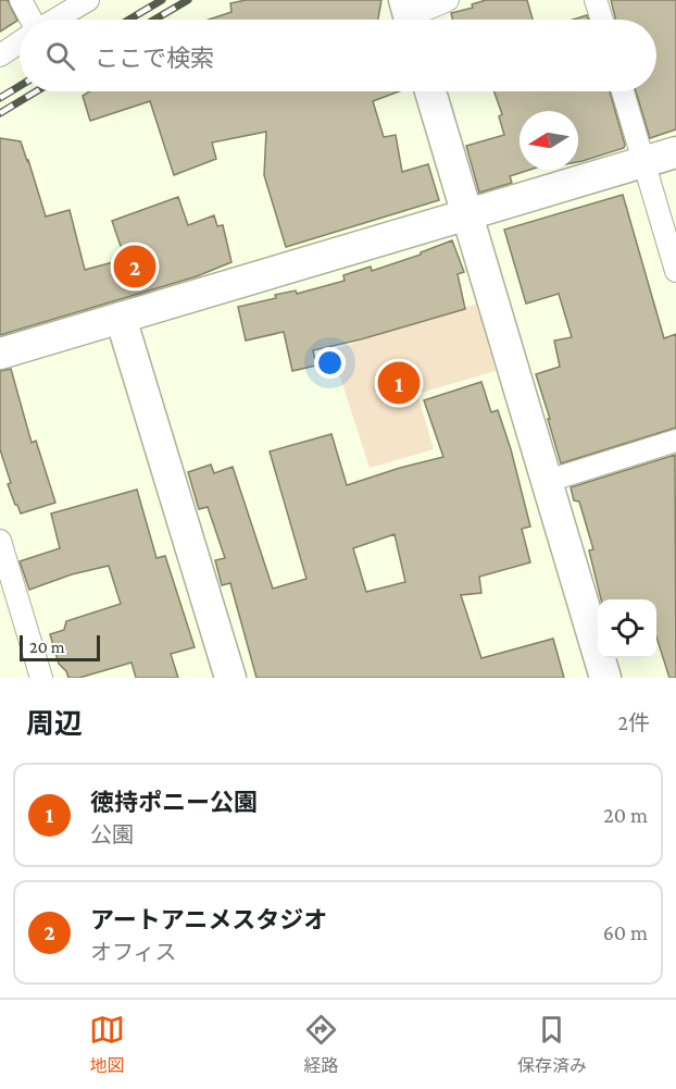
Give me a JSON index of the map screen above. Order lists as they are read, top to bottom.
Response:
{
  "scale_bar": "20 m",
  "north": "left",
  "page": {
    "search": "ここで検索",
    "pins": ["2", "1"],
    "scale": "20 m",
    "heading": ["周辺", "2件"],
    "list": [
      {
        "mark": "1",
        "name": "徳持ポニー公園",
        "note": "公園",
        "value": "20 m"
      },
      {
        "mark": "2",
        "name": "アートアニメスタジオ",
        "note": "オフィス",
        "value": "60 m"
      }
    ],
    "nav": ["地図", "経路", "保存済み"]
  }
}
